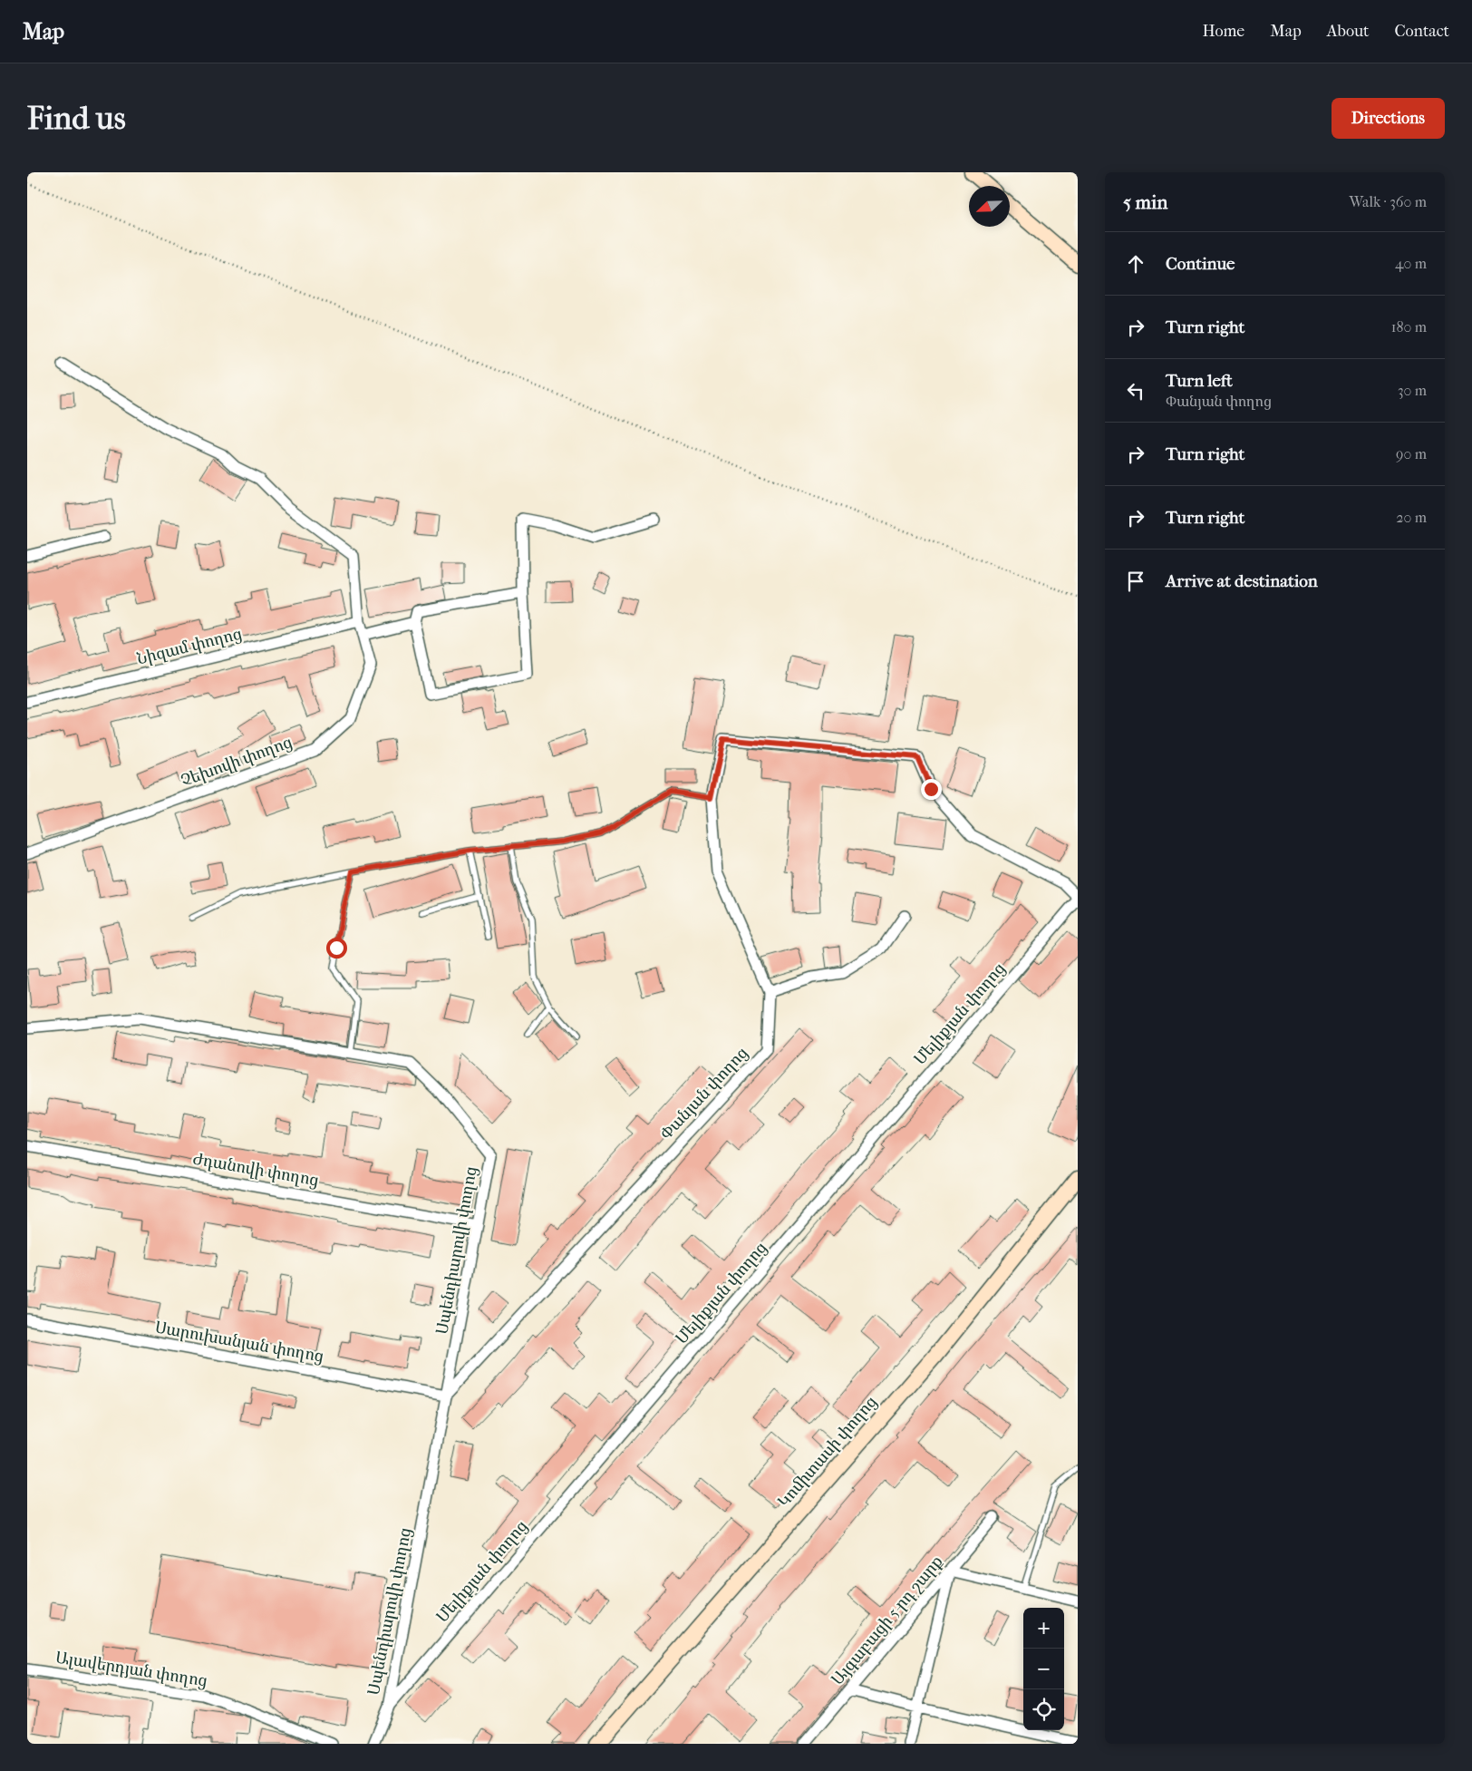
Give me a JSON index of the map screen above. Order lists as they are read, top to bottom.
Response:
{
  "streets": {
    "main road": ["Կոմիտասի փողոց"],
    "street": [
      "Նիզամ փողոց",
      "Չեխովի փողոց",
      "Մելիքյան փողոց",
      "Փանյան փողոց",
      "Ժդանովի փողոց",
      "Սպենդիարովի փողոց",
      "Սարուխանյան փողոց",
      "Այգաբացի 5-րդ շարք",
      "Ալավերդյան փողոց"
    ]
  },
  "crossings": [
    ["Նիզամ փողոց", "Չեխովի փողոց"],
    ["Մելիքյան փողոց", "Փանյան փողոց"],
    ["Մելիքյան փողոց", "Սպենդիարովի փողոց"],
    ["Փանյան փողոց", "Սպենդիարովի փողոց"],
    ["Փանյան փողոց", "Սարուխանյան փողոց"],
    ["Ժդանովի փողոց", "Սպենդիարովի փողոց"],
    ["Սպենդիարովի փողոց", "Սարուխանյան փողոց"]
  ],
  "north": "bottom left",
  "page": {
    "header": "Map",
    "nav": [
      "Home",
      "Map",
      "About",
      "Contact"
    ],
    "buttons": "Directions",
    "title": "Find us",
    "heading": ["5 min", "Walk · 360 m"],
    "list": [
      ["Continue", "40 m"],
      ["Turn right", "180 m"],
      ["Turn left", "Փանյան փողոց", "30 m"],
      ["Turn right", "90 m"],
      ["Turn right", "20 m"],
      "Arrive at destination"
    ],
    "map_buttons": ["+", "−"]
  }
}
